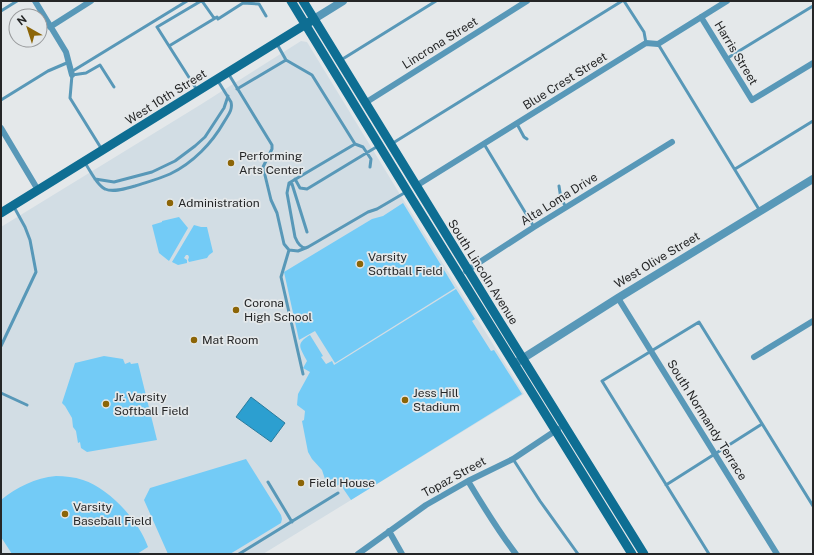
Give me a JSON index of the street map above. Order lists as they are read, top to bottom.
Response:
{
  "streets": {
    "main road": ["West 10th Street", "South Lincoln Avenue"],
    "street": [
      "Lincrona Street",
      "Harris Street",
      "Blue Crest Street",
      "Alta Loma Drive",
      "West Olive Street",
      "South Normandy Terrace",
      "Topaz Street"
    ]
  },
  "crossings": [
    ["Lincrona Street", "South Lincoln Avenue"],
    ["Blue Crest Street", "South Lincoln Avenue"],
    ["West 10th Street", "South Lincoln Avenue"],
    ["Alta Loma Drive", "South Lincoln Avenue"],
    ["West Olive Street", "South Lincoln Avenue"],
    ["West Olive Street", "South Normandy Terrace"],
    ["South Lincoln Avenue", "Topaz Street"]
  ],
  "places": [
    "Performing Arts Center",
    "Administration",
    "Varsity Softball Field",
    "Corona High School",
    "Mat Room",
    "Jess Hill Stadium",
    "Jr. Varsity Softball Field",
    "Field House",
    "Varsity Baseball Field"
  ],
  "north": "top left"
}
